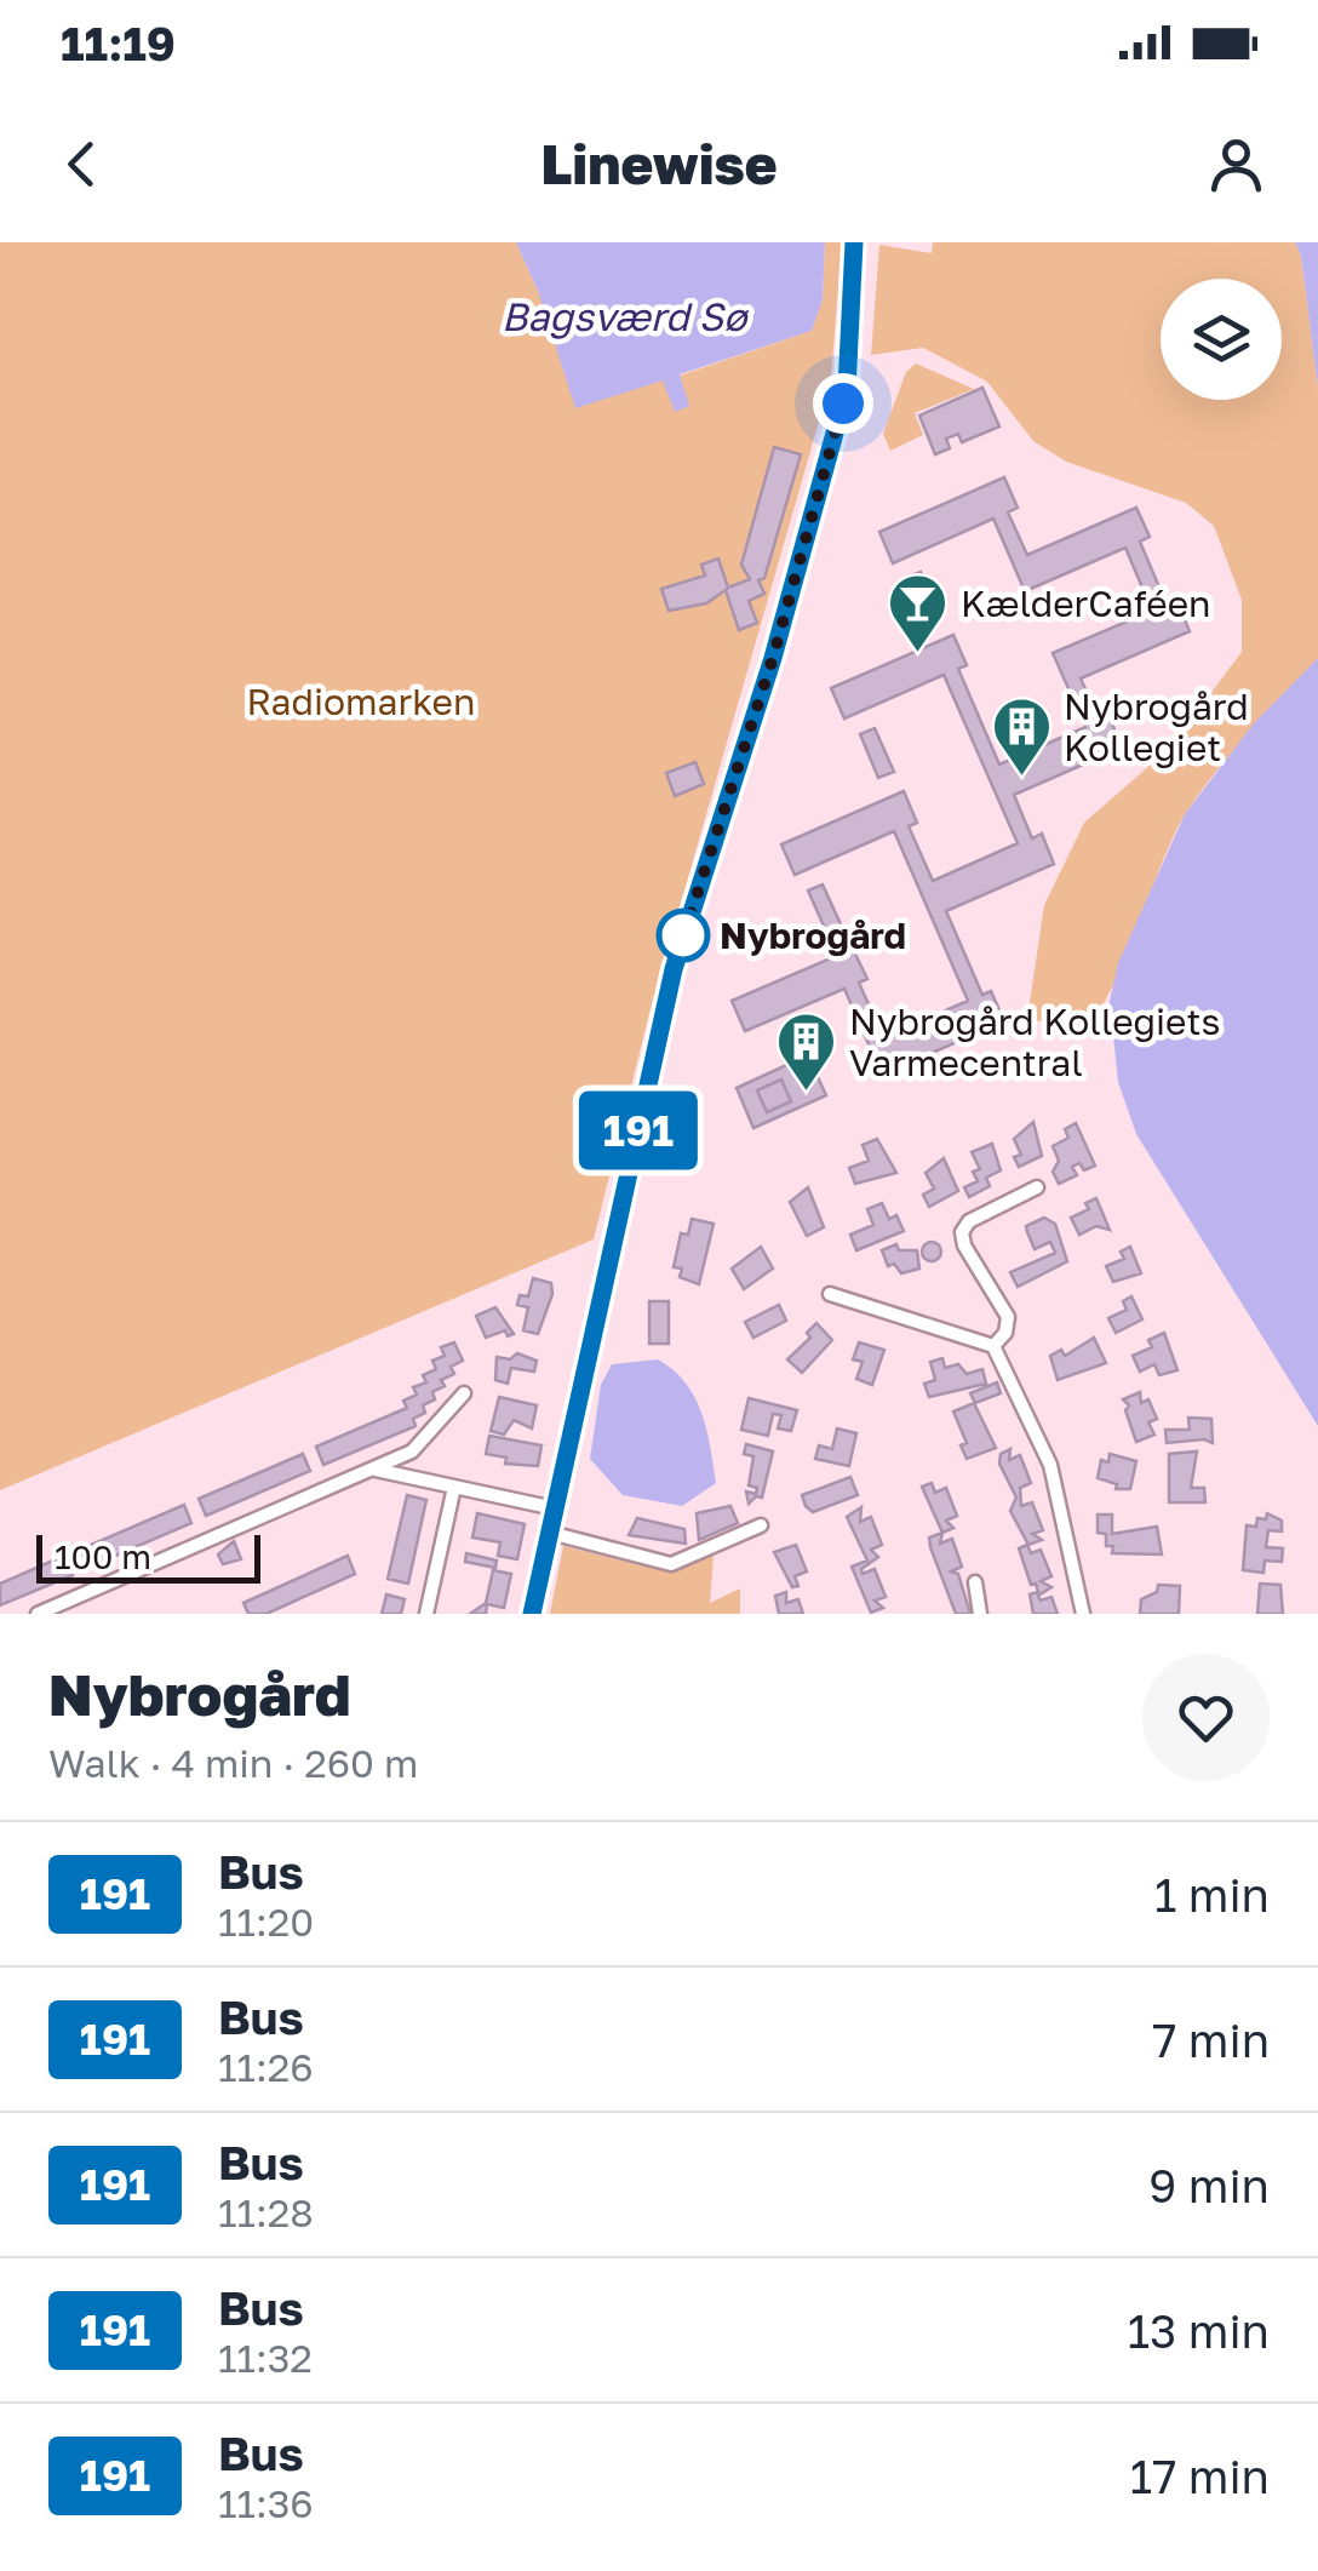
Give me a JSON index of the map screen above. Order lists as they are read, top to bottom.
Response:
{
  "water": ["Bagsværd Sø"],
  "parks": ["Radiomarken"],
  "places": {
    "bar": ["KælderCaféen"],
    "building": ["Nybrogård Kollegiet", "Nybrogård Kollegiets Varmecentral"],
    "other": ["Nybrogård"]
  },
  "lines": ["bus line 191"],
  "scale_bar": "100 m",
  "page": {
    "status": "11:19",
    "header": "Linewise",
    "on_map": "191",
    "scale": "100 m",
    "heading": ["Nybrogård", "Walk · 4 min · 260 m"],
    "list": [
      {
        "mark": "191",
        "name": "Bus",
        "note": "11:20",
        "value": "1 min"
      },
      {
        "mark": "191",
        "name": "Bus",
        "note": "11:26",
        "value": "7 min"
      },
      {
        "mark": "191",
        "name": "Bus",
        "note": "11:28",
        "value": "9 min"
      },
      {
        "mark": "191",
        "name": "Bus",
        "note": "11:32",
        "value": "13 min"
      },
      {
        "mark": "191",
        "name": "Bus",
        "note": "11:36",
        "value": "17 min"
      }
    ]
  }
}
